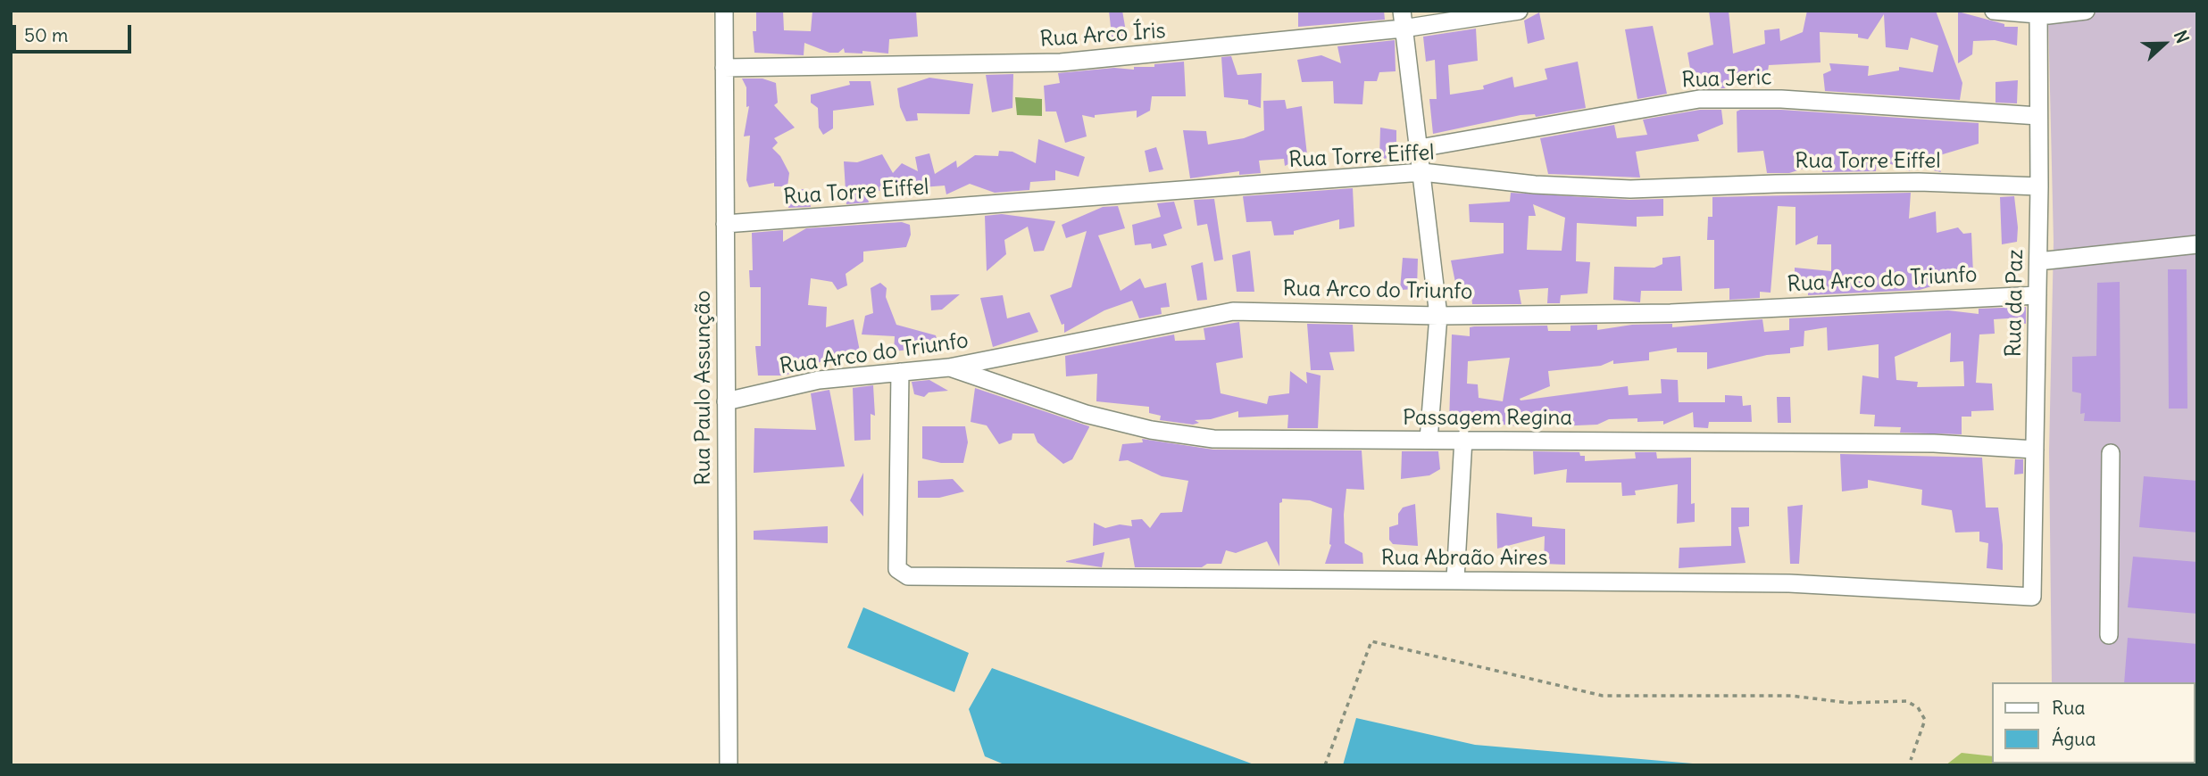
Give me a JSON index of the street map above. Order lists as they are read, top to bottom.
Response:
{
  "streets": {
    "street": [
      "Rua Arco Íris",
      "Rua Jeric",
      "Rua Torre Eiffel",
      "Rua Arco do Triunfo",
      "Rua da Paz",
      "Rua Paulo Assunção",
      "Passagem Regina",
      "Rua Abraão Aires"
    ]
  },
  "crossings": [
    ["Rua Arco Íris", "Rua Paulo Assunção"],
    ["Rua Jeric", "Rua da Paz"],
    ["Rua Torre Eiffel", "Rua da Paz"],
    ["Rua Torre Eiffel", "Rua Paulo Assunção"],
    ["Rua Arco do Triunfo", "Rua da Paz"],
    ["Rua Arco do Triunfo", "Rua Paulo Assunção"],
    ["Rua Arco do Triunfo", "Passagem Regina"],
    ["Rua Arco do Triunfo", "Rua Abraão Aires"],
    ["Rua da Paz", "Passagem Regina"],
    ["Rua da Paz", "Rua Abraão Aires"]
  ],
  "legend": ["Rua", "Água"],
  "scale_bar": "50 m",
  "north": "right"
}
